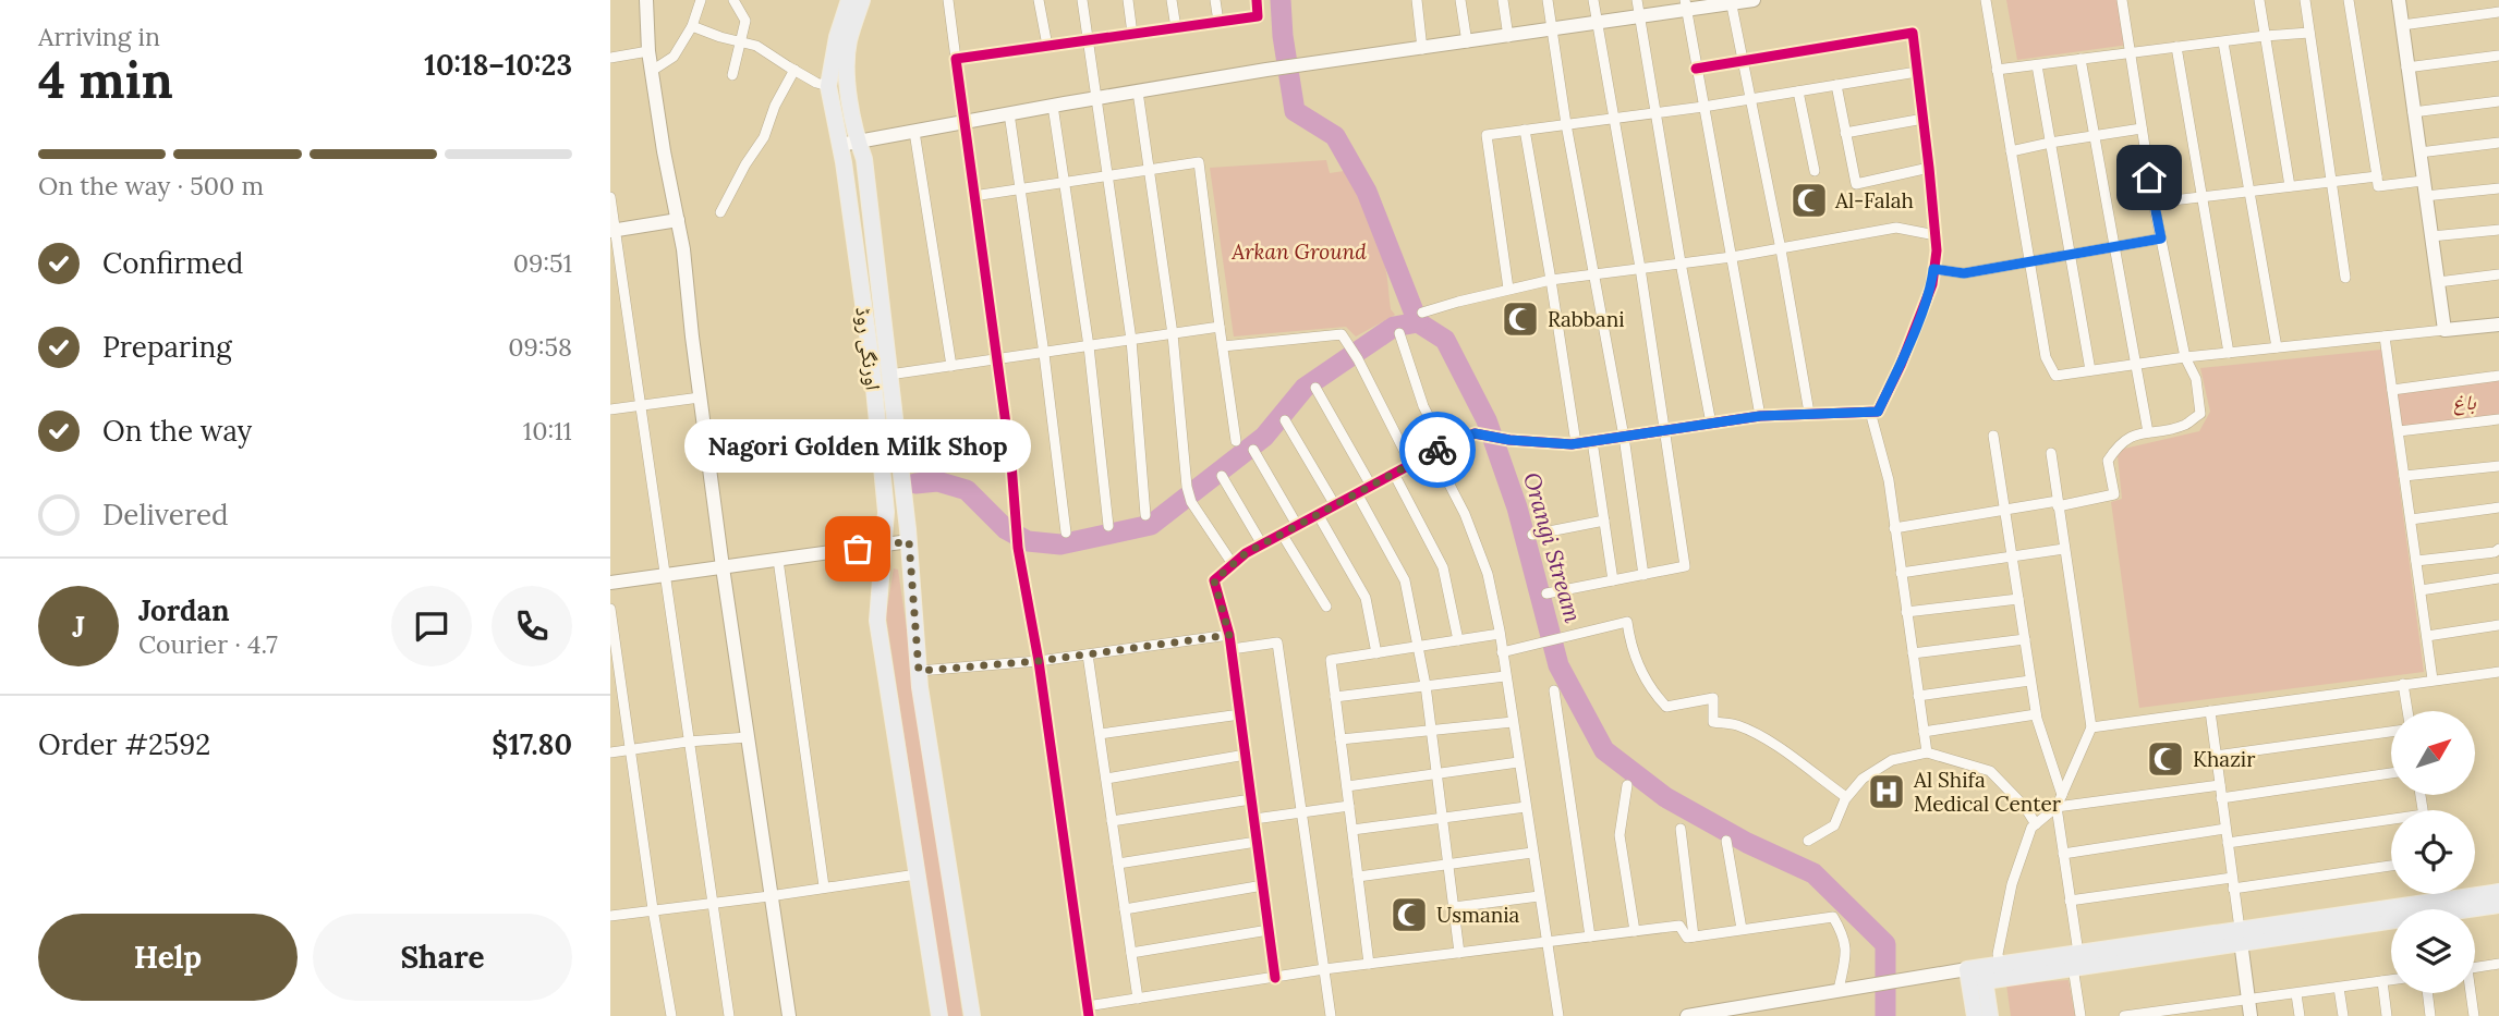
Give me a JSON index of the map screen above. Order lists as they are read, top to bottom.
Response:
{
  "streets": {
    "main road": ["اورنگی روڈ"]
  },
  "water": ["Orangi Stream"],
  "parks": ["Arkan Ground", "باغ"],
  "places": {
    "mosque": [
      "Al-Falah",
      "Rabbani",
      "Khazir",
      "Usmania"
    ],
    "other": ["Nagori Golden Milk Shop"],
    "hospital": ["Al Shifa Medical Center"]
  },
  "north": "top right",
  "page": {
    "heading": ["4 min", "Arriving in", "10:18–10:23"],
    "panel": [
      "Jordan",
      "Courier · 4.7",
      "Order #2592",
      "$17.80"
    ],
    "bar": "On the way · 500 m",
    "list": [
      ["Confirmed", "09:51"],
      ["Preparing", "09:58"],
      ["On the way", "10:11"],
      "Delivered"
    ],
    "bubble": "Nagori Golden Milk Shop",
    "round": "J",
    "buttons": ["Help", "Share"]
  }
}
